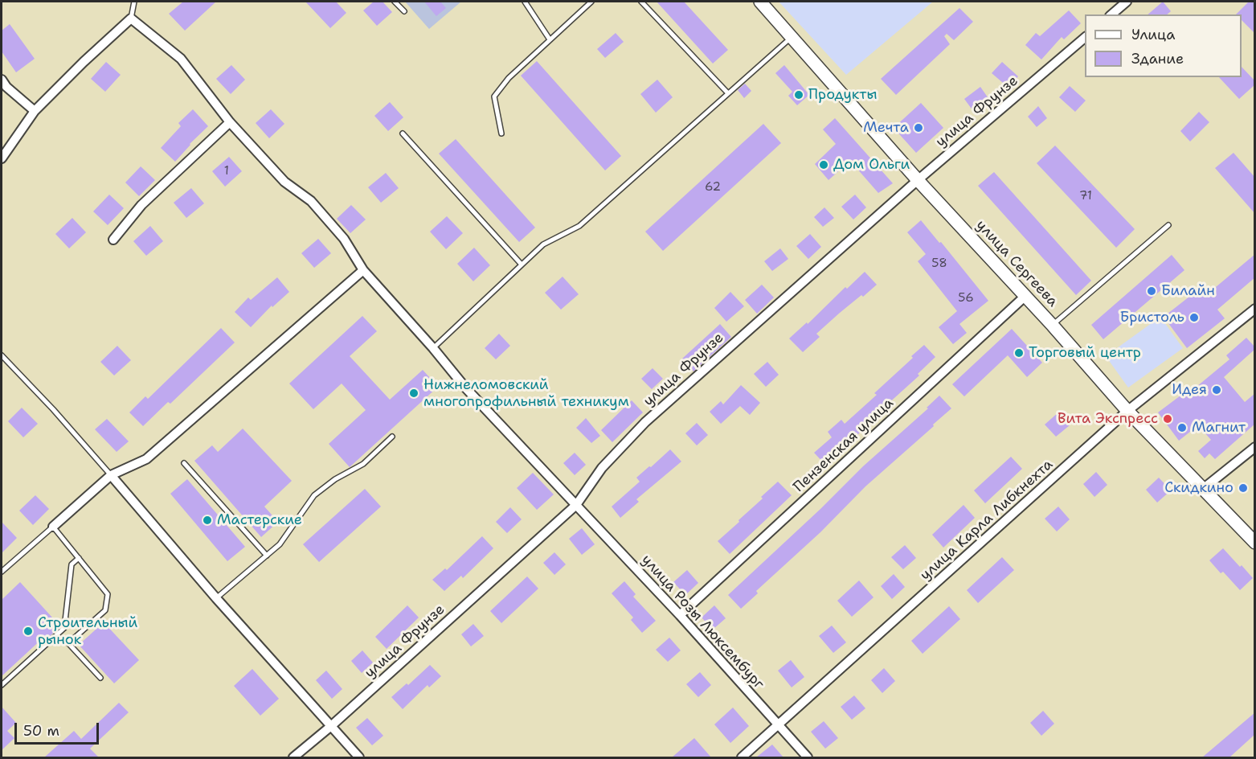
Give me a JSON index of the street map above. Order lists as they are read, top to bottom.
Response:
{
  "streets": {
    "main road": ["улица Сергеева"],
    "street": [
      "улица Фрунзе",
      "Пензенская улица",
      "улица Карла Либкнехта",
      "улица Розы Люксембург"
    ]
  },
  "crossings": [
    ["улица Фрунзе", "улица Сергеева"],
    ["улица Фрунзе", "улица Розы Люксембург"],
    ["улица Сергеева", "Пензенская улица"],
    ["улица Сергеева", "улица Карла Либкнехта"],
    ["Пензенская улица", "улица Розы Люксембург"],
    ["улица Карла Либкнехта", "улица Розы Люксембург"]
  ],
  "places": [
    "Продукты",
    "Мечта",
    "Дом Ольги",
    "Билайн",
    "Бристоль",
    "Торговый центр",
    "Идея",
    "Нижнеломовский многопрофильный техникум",
    "Вита Экспресс",
    "Магнит",
    "Скидкино",
    "Мастерские",
    "Строительный рынок"
  ],
  "house_numbers": [
    "1",
    "62",
    "71",
    "58",
    "56"
  ],
  "legend": ["Улица", "Здание"],
  "scale_bar": "50 m"
}
